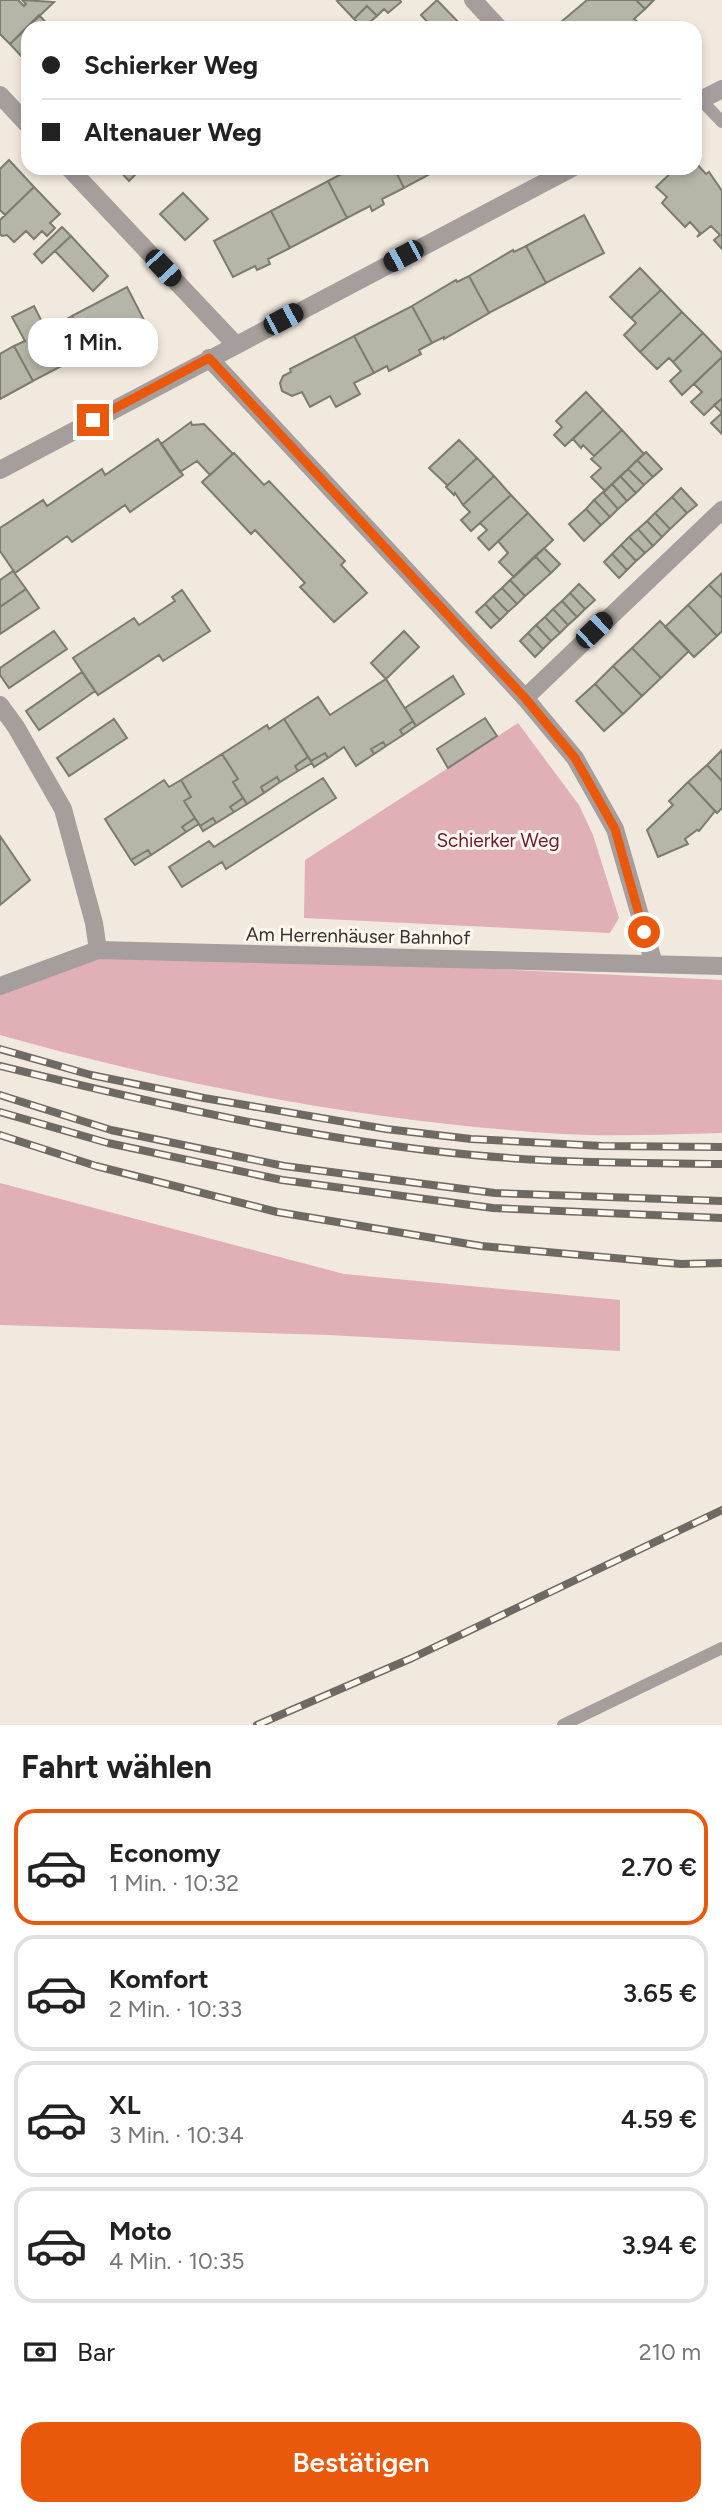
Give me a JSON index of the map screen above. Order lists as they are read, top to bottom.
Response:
{
  "streets": {
    "street": ["Am Herrenhäuser Bahnhof"]
  },
  "parks": ["Schierker Weg"],
  "page": {
    "banner": ["Schierker Weg", "Altenauer Weg"],
    "bubble": "1 Min.",
    "heading": "Fahrt wählen",
    "list": [
      {
        "name": "Economy",
        "note": "1 Min. · 10:32",
        "value": "2.70 €"
      },
      {
        "name": "Komfort",
        "note": "2 Min. · 10:33",
        "value": "3.65 €"
      },
      {
        "name": "XL",
        "note": "3 Min. · 10:34",
        "value": "4.59 €"
      },
      {
        "name": "Moto",
        "note": "4 Min. · 10:35",
        "value": "3.94 €"
      }
    ],
    "pay": ["Bar", "210 m"],
    "buttons": "Bestätigen"
  }
}
